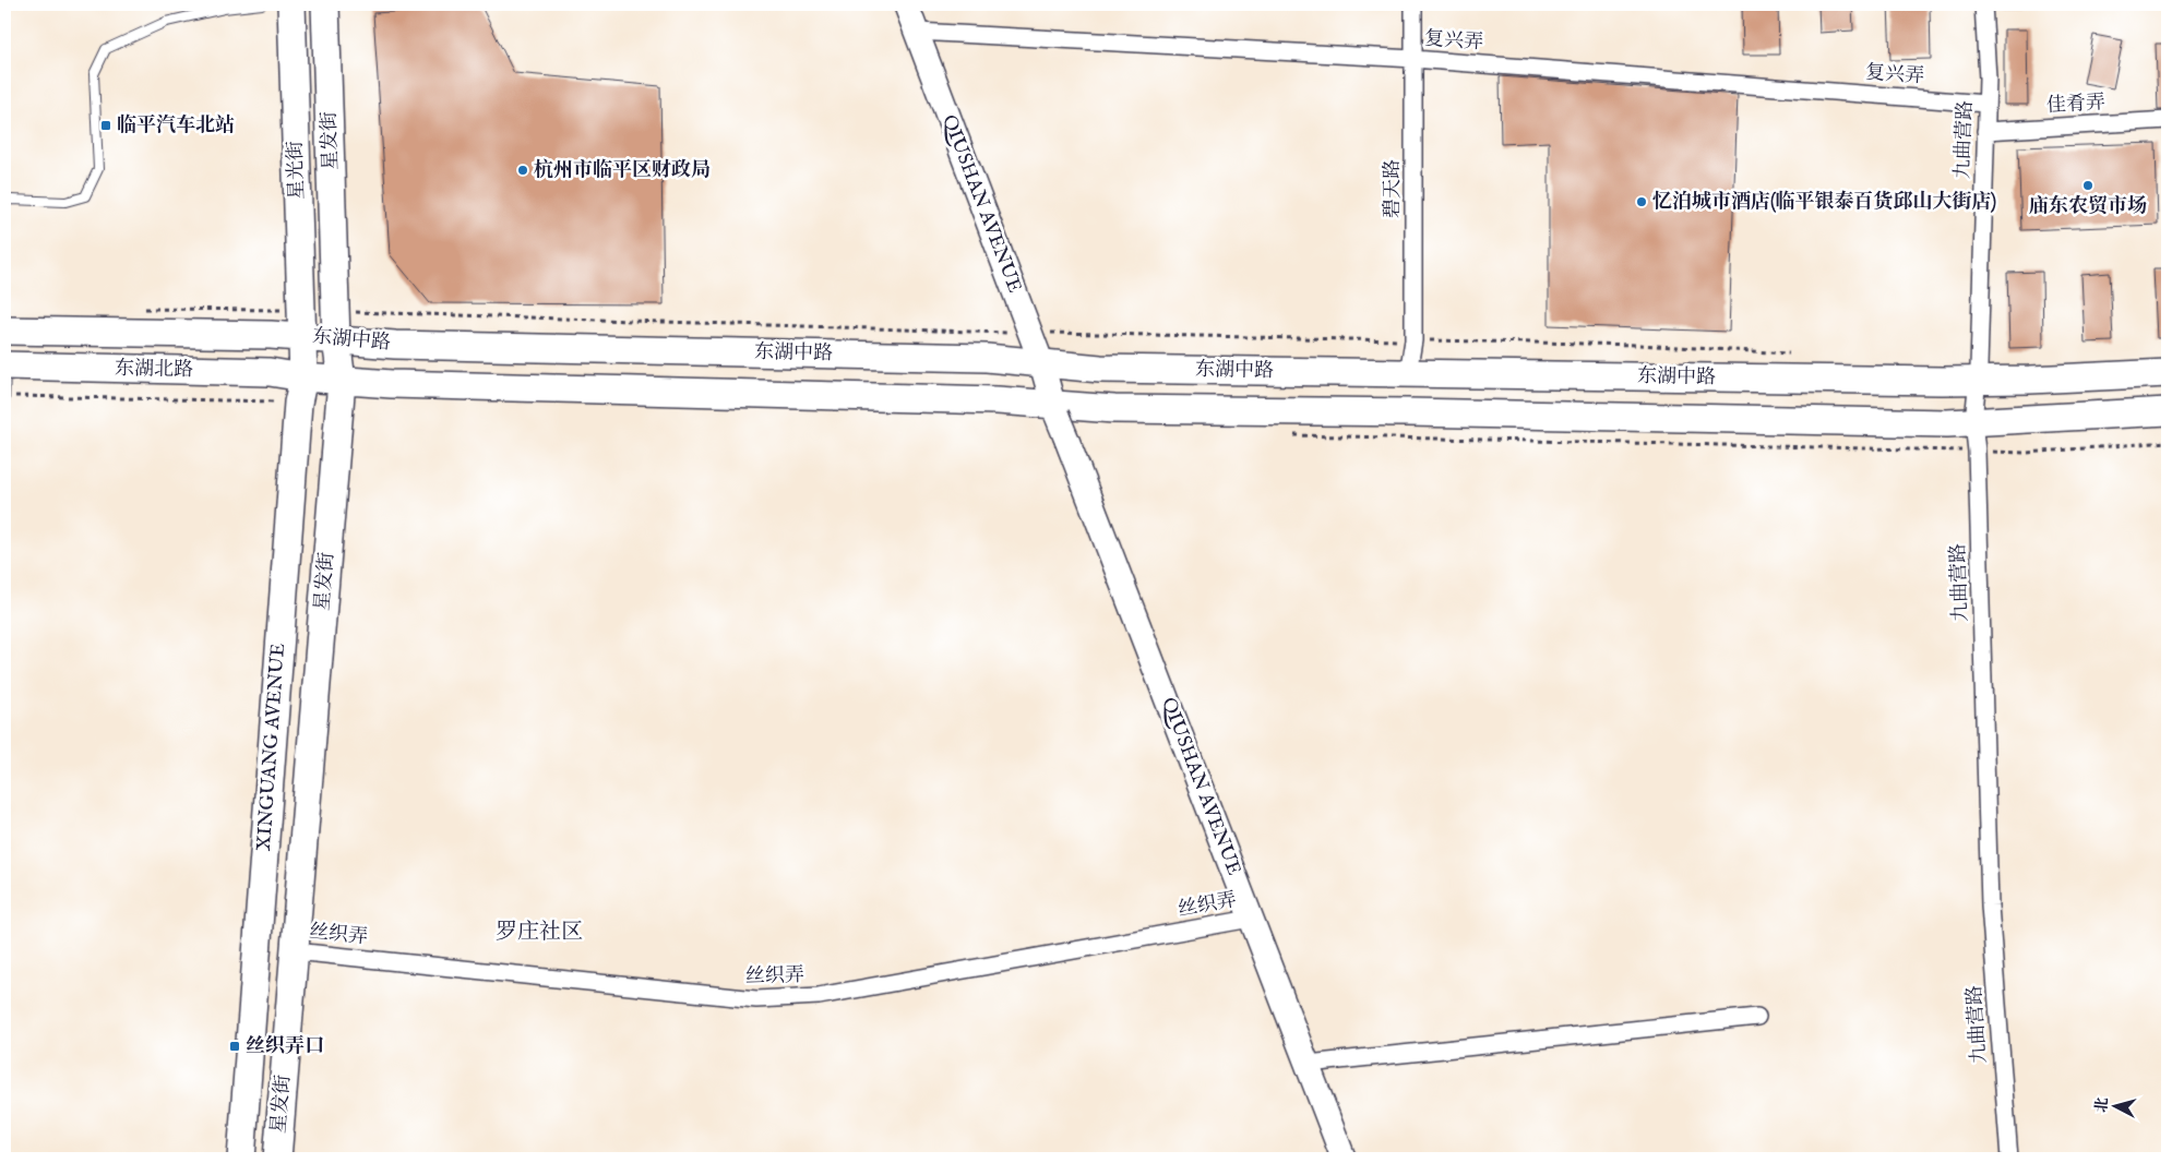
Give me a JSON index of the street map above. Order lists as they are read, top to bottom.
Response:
{
  "streets": {
    "main road": [
      "星发街",
      "星光街",
      "QIUSHAN AVENUE",
      "东湖中路",
      "东湖北路",
      "XINGUANG AVENUE"
    ],
    "street": [
      "复兴弄",
      "佳肴弄",
      "九曲营路",
      "碧天路",
      "丝织弄"
    ]
  },
  "crossings": [
    ["复兴弄", "九曲营路"],
    ["复兴弄", "碧天路"],
    ["复兴弄", "QIUSHAN AVENUE"],
    ["佳肴弄", "九曲营路"],
    ["九曲营路", "东湖中路"],
    ["星发街", "东湖中路"],
    ["星发街", "丝织弄"],
    ["星光街", "东湖中路"],
    ["星光街", "东湖北路"],
    ["星光街", "XINGUANG AVENUE"],
    ["碧天路", "东湖中路"],
    ["QIUSHAN AVENUE", "东湖中路"],
    ["QIUSHAN AVENUE", "丝织弄"],
    ["东湖中路", "东湖北路"],
    ["东湖中路", "XINGUANG AVENUE"],
    ["东湖北路", "XINGUANG AVENUE"]
  ],
  "districts": ["罗庄社区"],
  "places": {
    "transit": ["临平汽车北站", "丝织弄口"],
    "other": ["杭州市临平区财政局", "庙东农贸市场", "忆泊城市酒店(临平银泰百货邱山大街店)"]
  },
  "north": "left"
}
